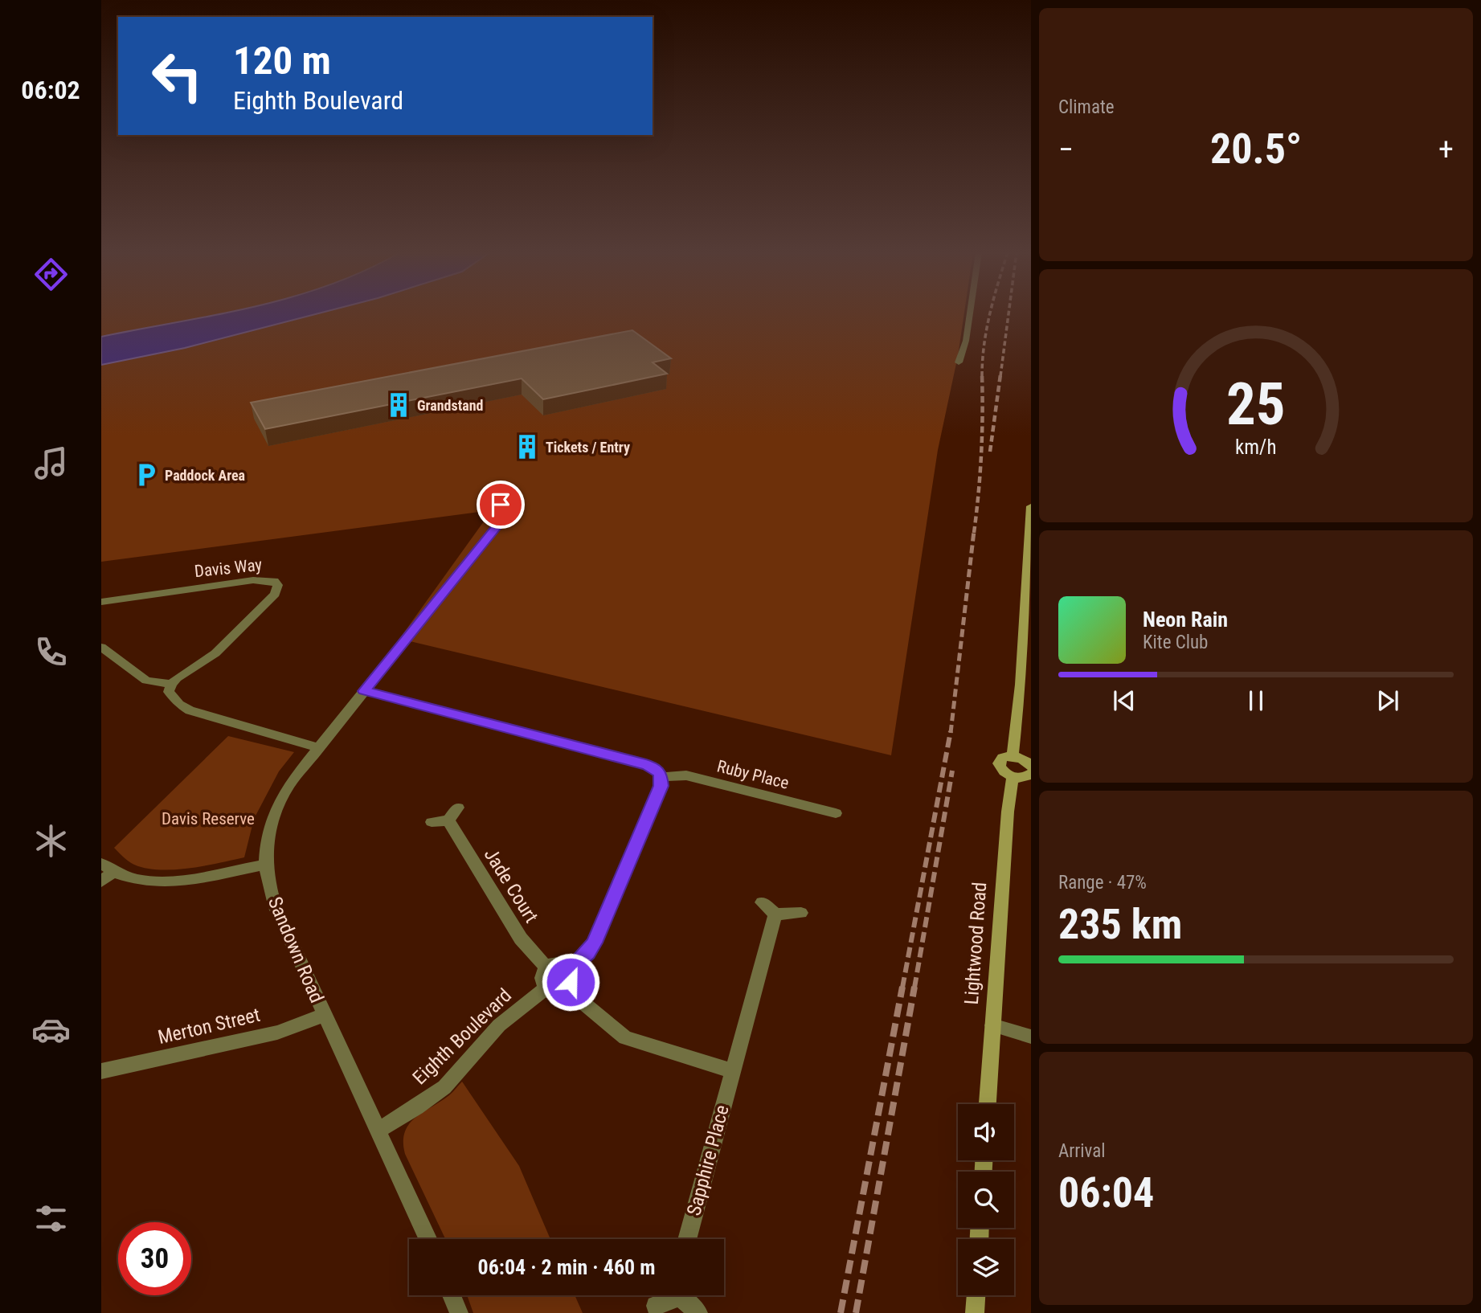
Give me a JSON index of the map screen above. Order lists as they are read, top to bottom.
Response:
{
  "streets": {
    "main road": ["Lightwood Road"],
    "street": [
      "Davis Way",
      "Ruby Place",
      "Jade Court",
      "Sandown Road",
      "Merton Street",
      "Eighth Boulevard",
      "Sapphire Place"
    ]
  },
  "crossings": [
    ["Jade Court", "Eighth Boulevard"],
    ["Sandown Road", "Merton Street"],
    ["Sandown Road", "Eighth Boulevard"]
  ],
  "parks": ["Davis Reserve"],
  "places": {
    "building": ["Grandstand", "Tickets / Entry"],
    "parking": ["Paddock Area"]
  },
  "page": {
    "tabs": "06:02",
    "tile": [
      "Climate",
      ["Range · 47%", "235 km"],
      ["Arrival", "06:04"]
    ],
    "turn": ["120 m", "Eighth Boulevard"],
    "heat": ["−", "20.5°", "+"],
    "song": ["Neon Rain", "Kite Club"],
    "limit": "30",
    "trip": "06:04 · 2 min · 460 m",
    "gauge": ["25", "km/h"]
  }
}
